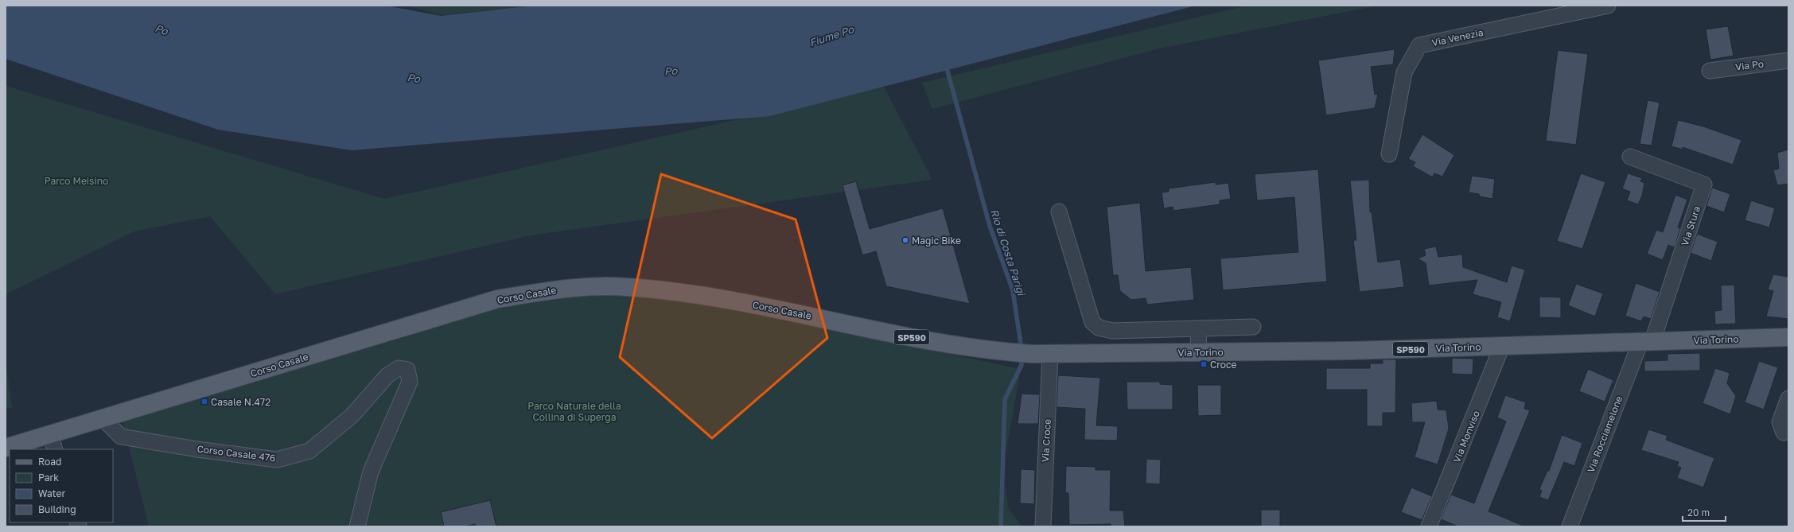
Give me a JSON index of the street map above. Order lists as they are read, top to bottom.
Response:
{
  "streets": {
    "main road": ["Corso Casale", "SP590", "Via Torino"],
    "street": [
      "Via Venezia",
      "Via Po",
      "Via Stura",
      "Via Rocciamelone",
      "Via Monviso",
      "Via Croce",
      "Corso Casale 476"
    ]
  },
  "crossings": [
    ["Via Stura", "Via Torino"],
    ["Via Stura", "Via Rocciamelone"],
    ["Corso Casale", "Via Torino"],
    ["Corso Casale", "Corso Casale 476"],
    ["Via Torino", "Via Rocciamelone"],
    ["Via Torino", "Via Monviso"],
    ["Via Torino", "Via Croce"]
  ],
  "water": ["Po", "Fiume Po", "Rio di Costa Parigi"],
  "parks": ["Parco Meisino", "Parco Naturale della Collina di Superga"],
  "places": {
    "other": ["Magic Bike"],
    "transit": ["Croce", "Casale N.472"]
  },
  "legend": [
    "Road",
    "Park",
    "Water",
    "Building"
  ],
  "scale_bar": "20 m"
}
